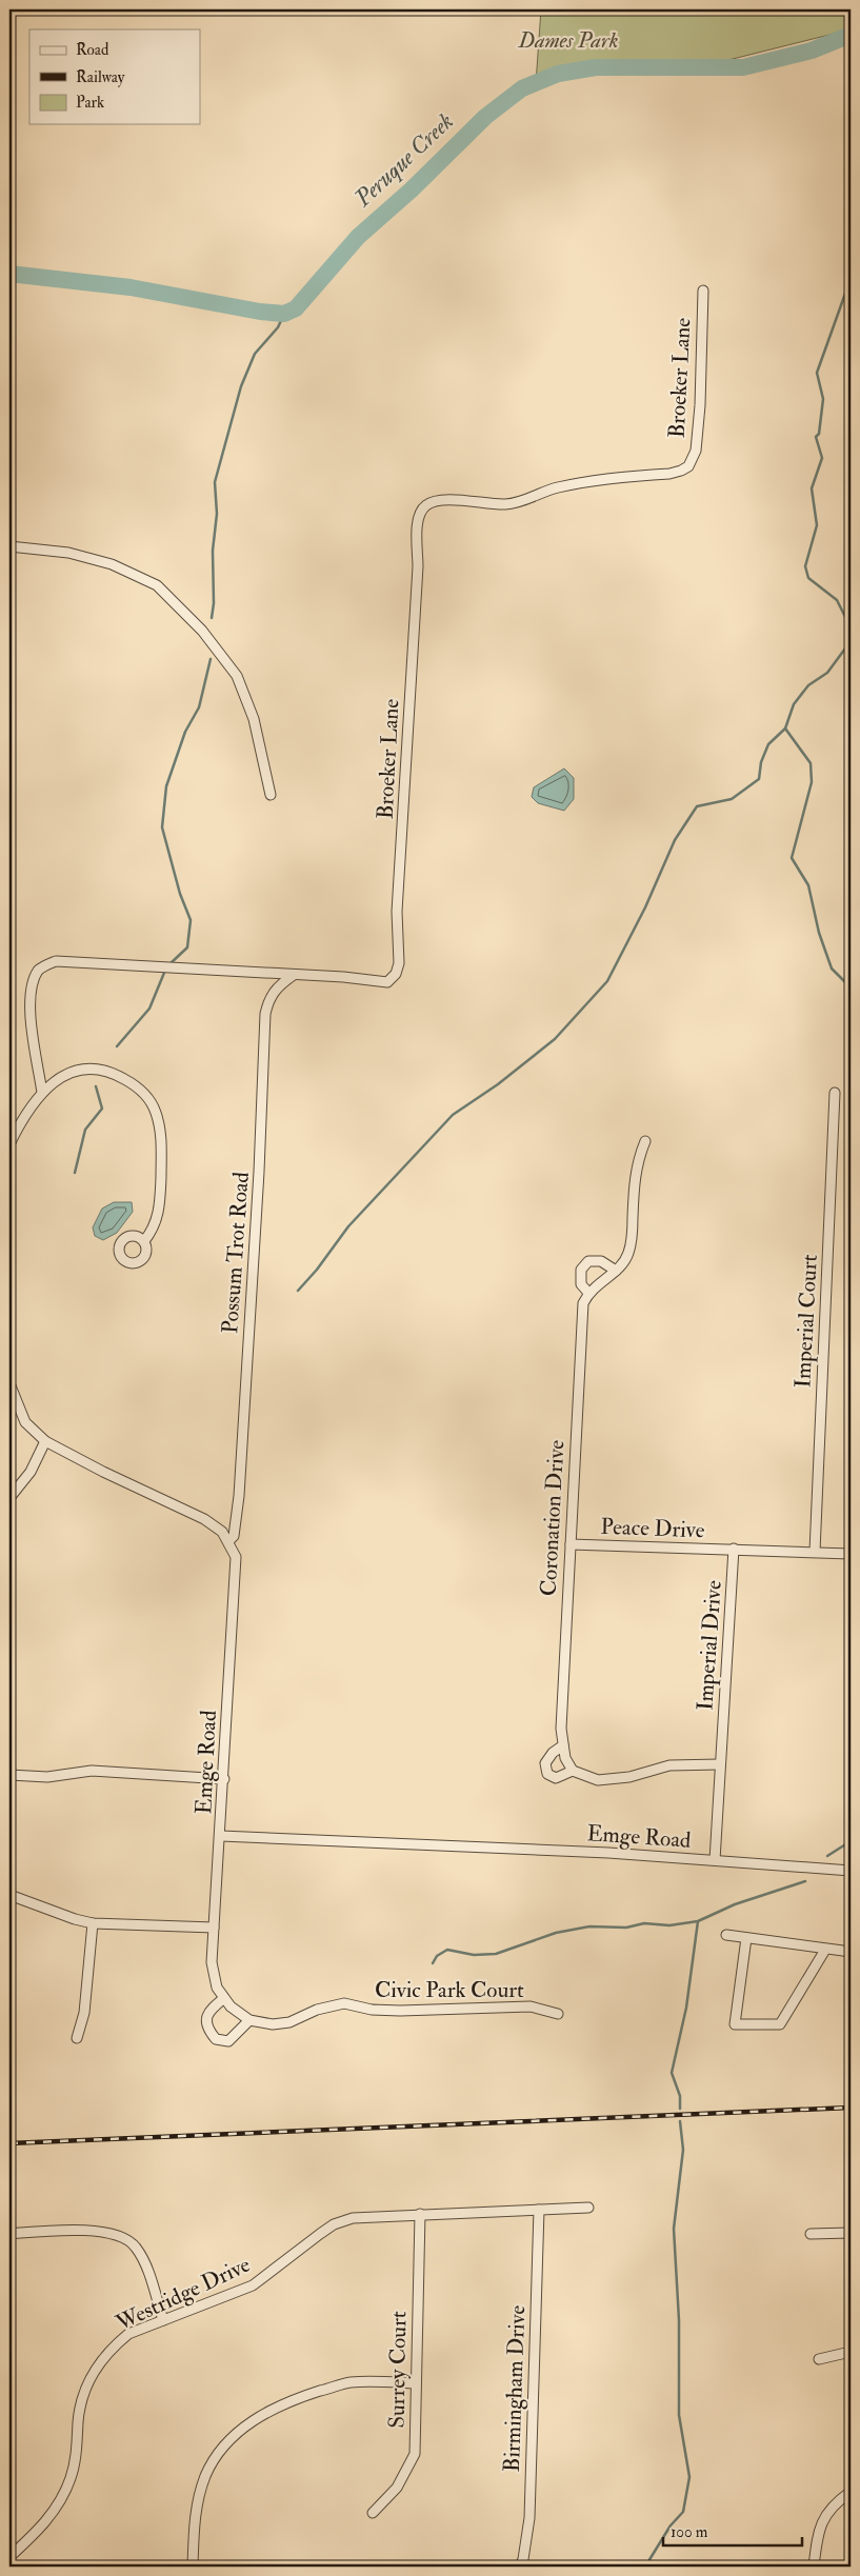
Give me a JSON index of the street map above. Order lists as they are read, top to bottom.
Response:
{
  "streets": {
    "street": [
      "Broeker Lane",
      "Possum Trot Road",
      "Imperial Court",
      "Coronation Drive",
      "Peace Drive",
      "Imperial Drive",
      "Emge Road",
      "Civic Park Court",
      "Westridge Drive",
      "Surrey Court",
      "Birmingham Drive"
    ]
  },
  "crossings": [
    ["Broeker Lane", "Possum Trot Road"],
    ["Possum Trot Road", "Emge Road"],
    ["Imperial Court", "Imperial Drive"],
    ["Coronation Drive", "Peace Drive"],
    ["Peace Drive", "Imperial Drive"],
    ["Imperial Drive", "Emge Road"],
    ["Emge Road", "Civic Park Court"],
    ["Westridge Drive", "Surrey Court"],
    ["Westridge Drive", "Birmingham Drive"]
  ],
  "water": ["Peruque Creek"],
  "parks": ["Dames Park"],
  "legend": ["Road", "Railway", "Park"],
  "scale_bar": "100 m"
}
